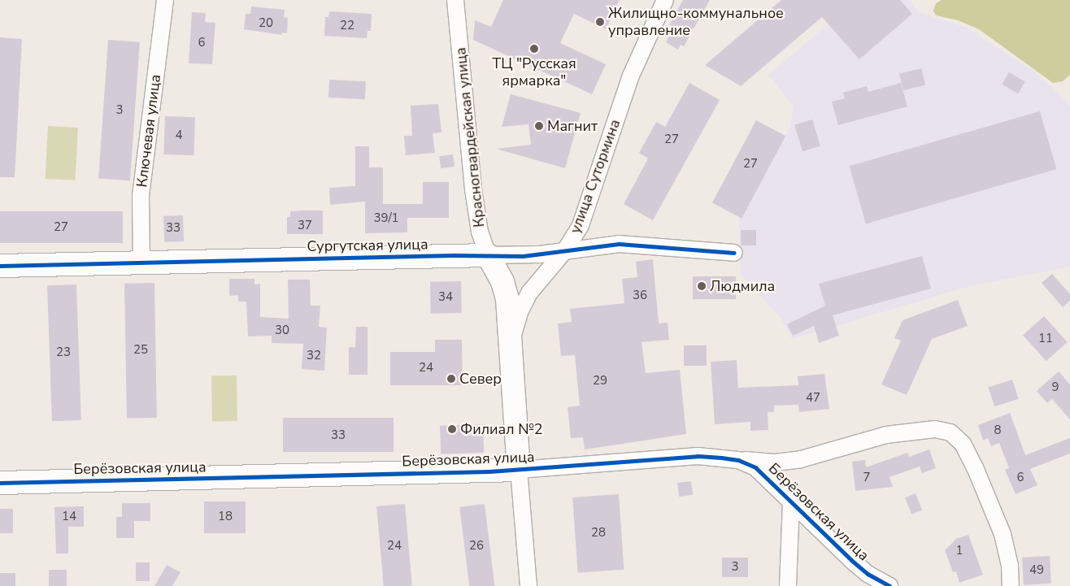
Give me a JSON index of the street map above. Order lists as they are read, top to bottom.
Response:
{
  "streets": {
    "street": [
      "Ключевая улица",
      "Красногвардейская улица",
      "улица Сутормина",
      "Сургутская улица",
      "Берёзовская улица"
    ]
  },
  "crossings": [
    ["Ключевая улица", "Сургутская улица"],
    ["Красногвардейская улица", "улица Сутормина"],
    ["Красногвардейская улица", "Сургутская улица"],
    ["Красногвардейская улица", "Берёзовская улица"],
    ["улица Сутормина", "Сургутская улица"]
  ],
  "places": [
    "Жилищно-коммунальное управление",
    "ТЦ \"Русская ярмарка\"",
    "Магнит",
    "Людмила",
    "Север",
    "Филиал №2"
  ],
  "house_numbers": [
    "20",
    "22",
    "6",
    "3",
    "4",
    "27",
    "27",
    "39/1",
    "37",
    "27",
    "33",
    "36",
    "34",
    "30",
    "11",
    "25",
    "23",
    "32",
    "24",
    "29",
    "9",
    "47",
    "8",
    "33",
    "7",
    "6",
    "14",
    "18",
    "28",
    "24",
    "26",
    "1",
    "3",
    "49"
  ]
}
